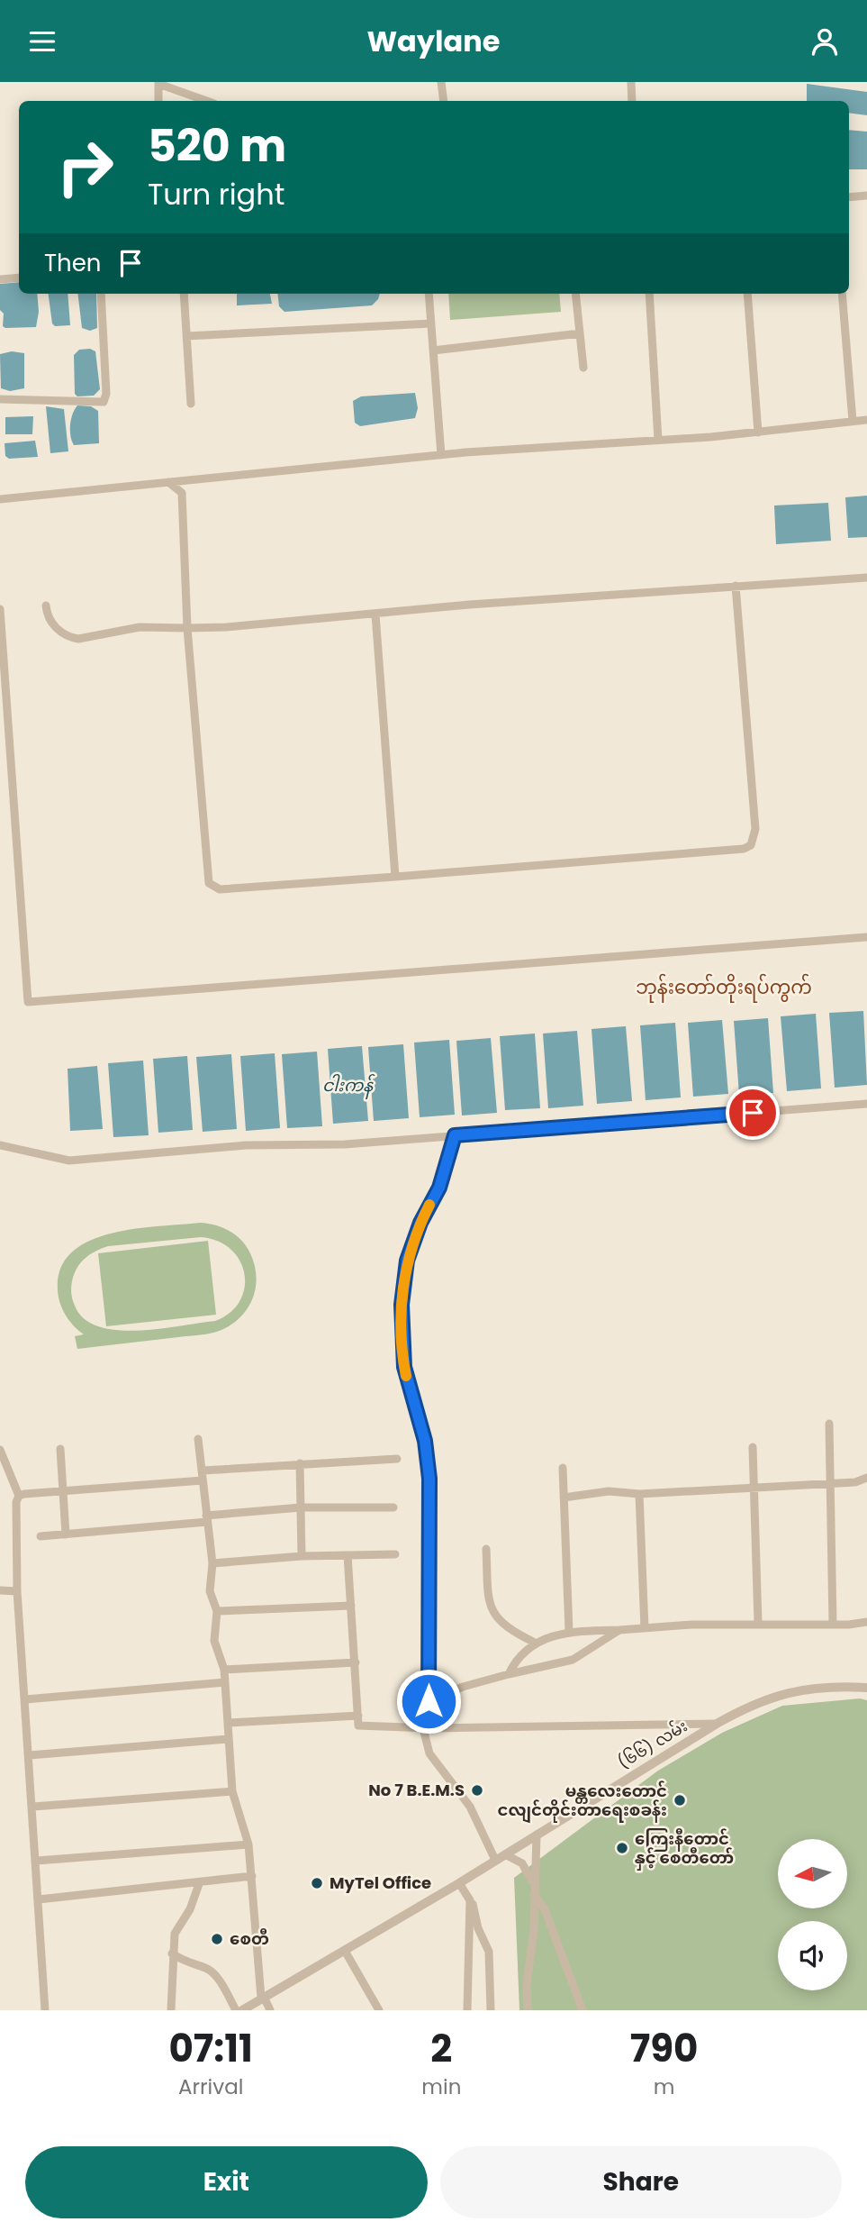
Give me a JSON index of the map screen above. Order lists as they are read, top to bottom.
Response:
{
  "streets": {
    "street": ["(၆၆) လမ်း"]
  },
  "districts": ["ဘုန်းတော်တိုးရပ်ကွက်"],
  "water": ["ငါးကန်"],
  "places": [
    "No 7 B.E.M.S",
    "မန္တလေးတောင် ငလျင်တိုင်းတာရေးစခန်း",
    "ကြေးနီတောင် နှင့် စေတီတော်",
    "MyTel Office",
    "စေတီ"
  ],
  "north": "left",
  "page": {
    "header": "Waylane",
    "turn": ["520 m", "Turn right"],
    "then": "Then",
    "eta": [
      "07:11",
      "Arrival",
      "2",
      "min",
      "790",
      "m"
    ],
    "buttons": ["Exit", "Share"]
  }
}
